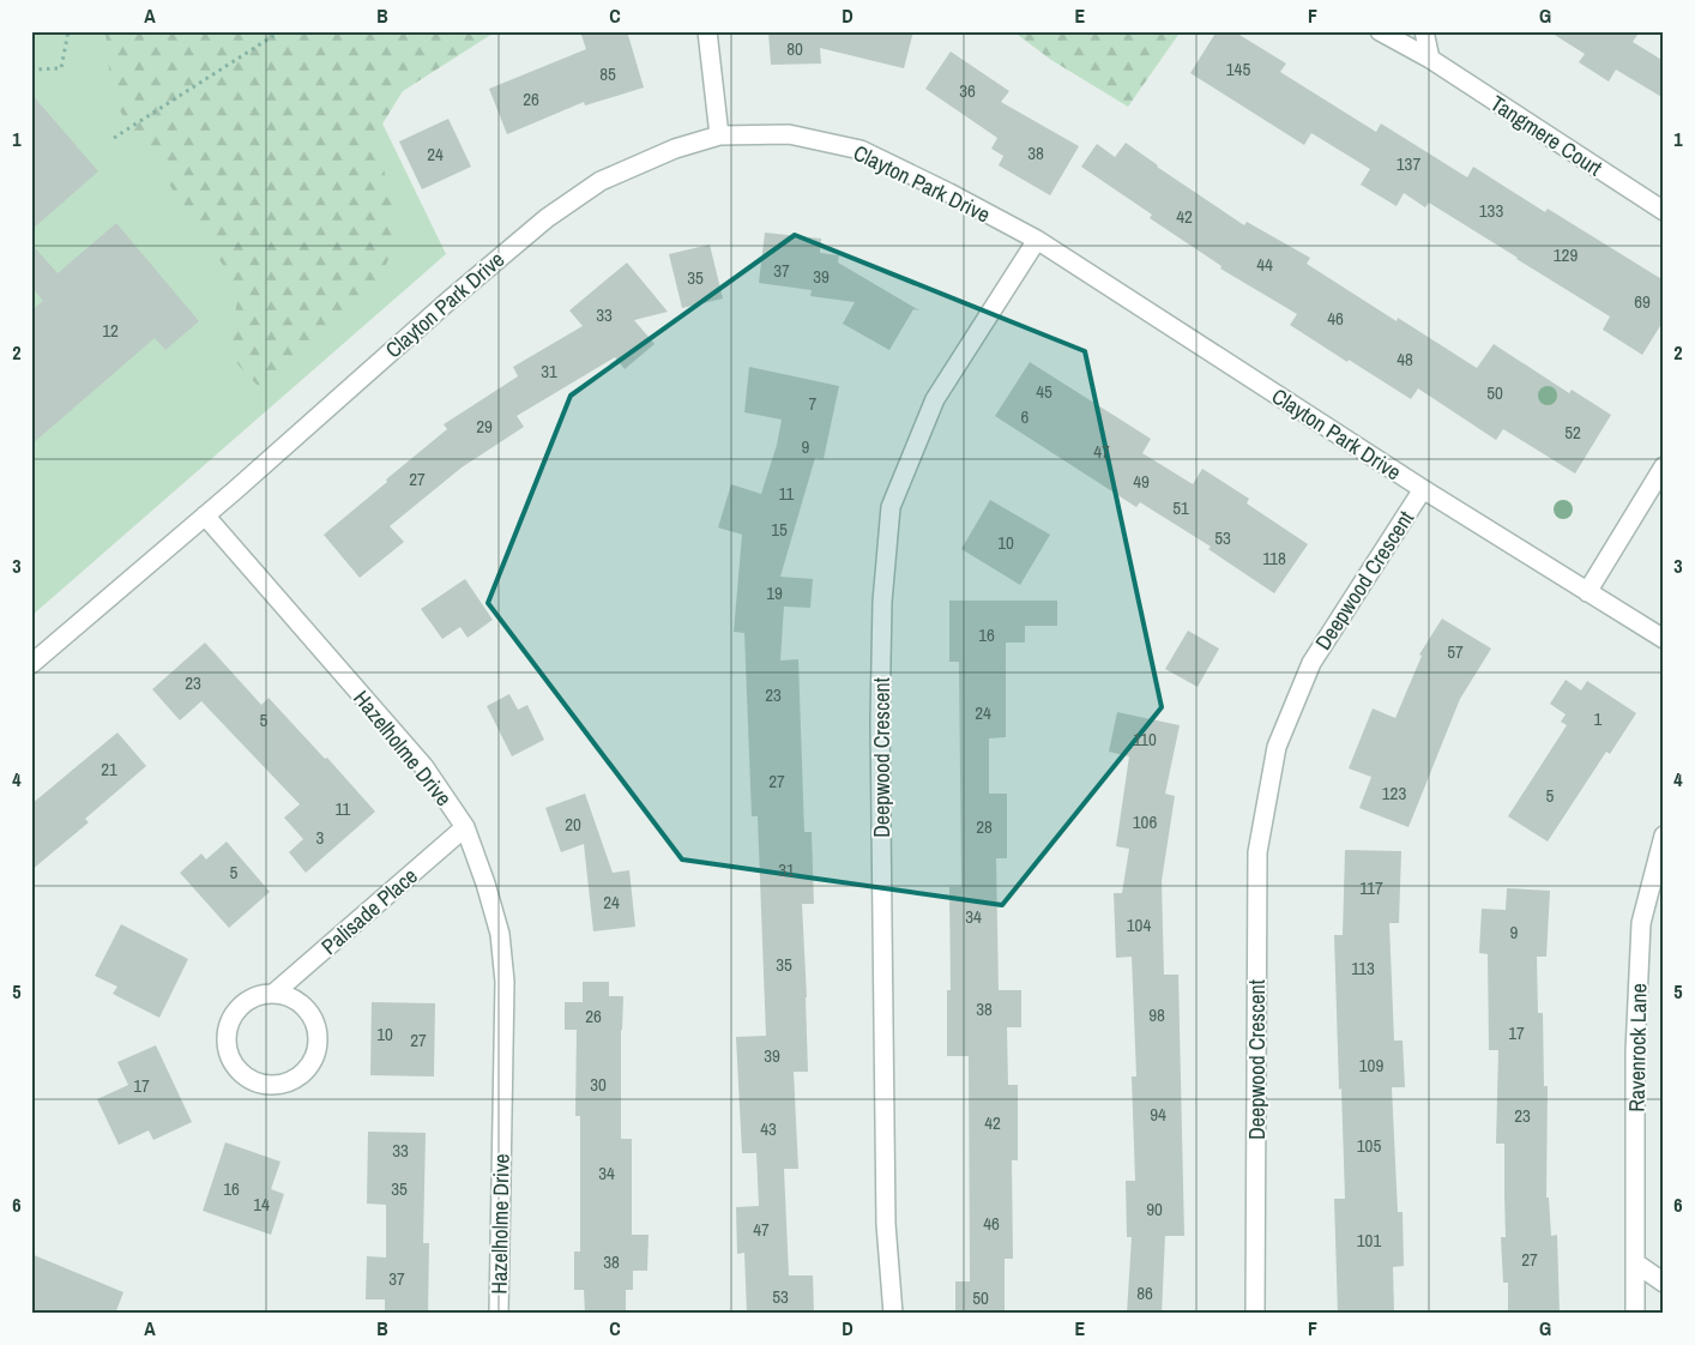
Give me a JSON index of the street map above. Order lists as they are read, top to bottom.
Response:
{
  "streets": {
    "street": [
      "Tangmere Court",
      "Clayton Park Drive",
      "Deepwood Crescent",
      "Hazelholme Drive",
      "Palisade Place",
      "Ravenrock Lane"
    ]
  },
  "crossings": [
    ["Clayton Park Drive", "Deepwood Crescent"],
    ["Clayton Park Drive", "Hazelholme Drive"],
    ["Hazelholme Drive", "Palisade Place"]
  ],
  "house_numbers": [
    "80",
    "145",
    "85",
    "36",
    "26",
    "38",
    "24",
    "137",
    "133",
    "42",
    "129",
    "44",
    "37",
    "39",
    "35",
    "69",
    "33",
    "46",
    "12",
    "48",
    "31",
    "45",
    "50",
    "7",
    "6",
    "29",
    "52",
    "9",
    "47",
    "27",
    "49",
    "11",
    "51",
    "15",
    "53",
    "10",
    "118",
    "19",
    "16",
    "57",
    "23",
    "23",
    "24",
    "1",
    "5",
    "110",
    "21",
    "27",
    "123",
    "5",
    "11",
    "106",
    "20",
    "28",
    "3",
    "31",
    "5",
    "117",
    "24",
    "34",
    "104",
    "9",
    "35",
    "113",
    "38",
    "98",
    "26",
    "17",
    "10",
    "27",
    "39",
    "109",
    "30",
    "17",
    "94",
    "23",
    "42",
    "43",
    "105",
    "33",
    "34",
    "16",
    "35",
    "14",
    "90",
    "46",
    "47",
    "101",
    "27",
    "38",
    "37",
    "86",
    "53",
    "50"
  ],
  "grid": {
    "columns": [
      "A",
      "B",
      "C",
      "D",
      "E",
      "F",
      "G"
    ],
    "rows": [
      "1",
      "2",
      "3",
      "4",
      "5",
      "6"
    ]
  }
}
